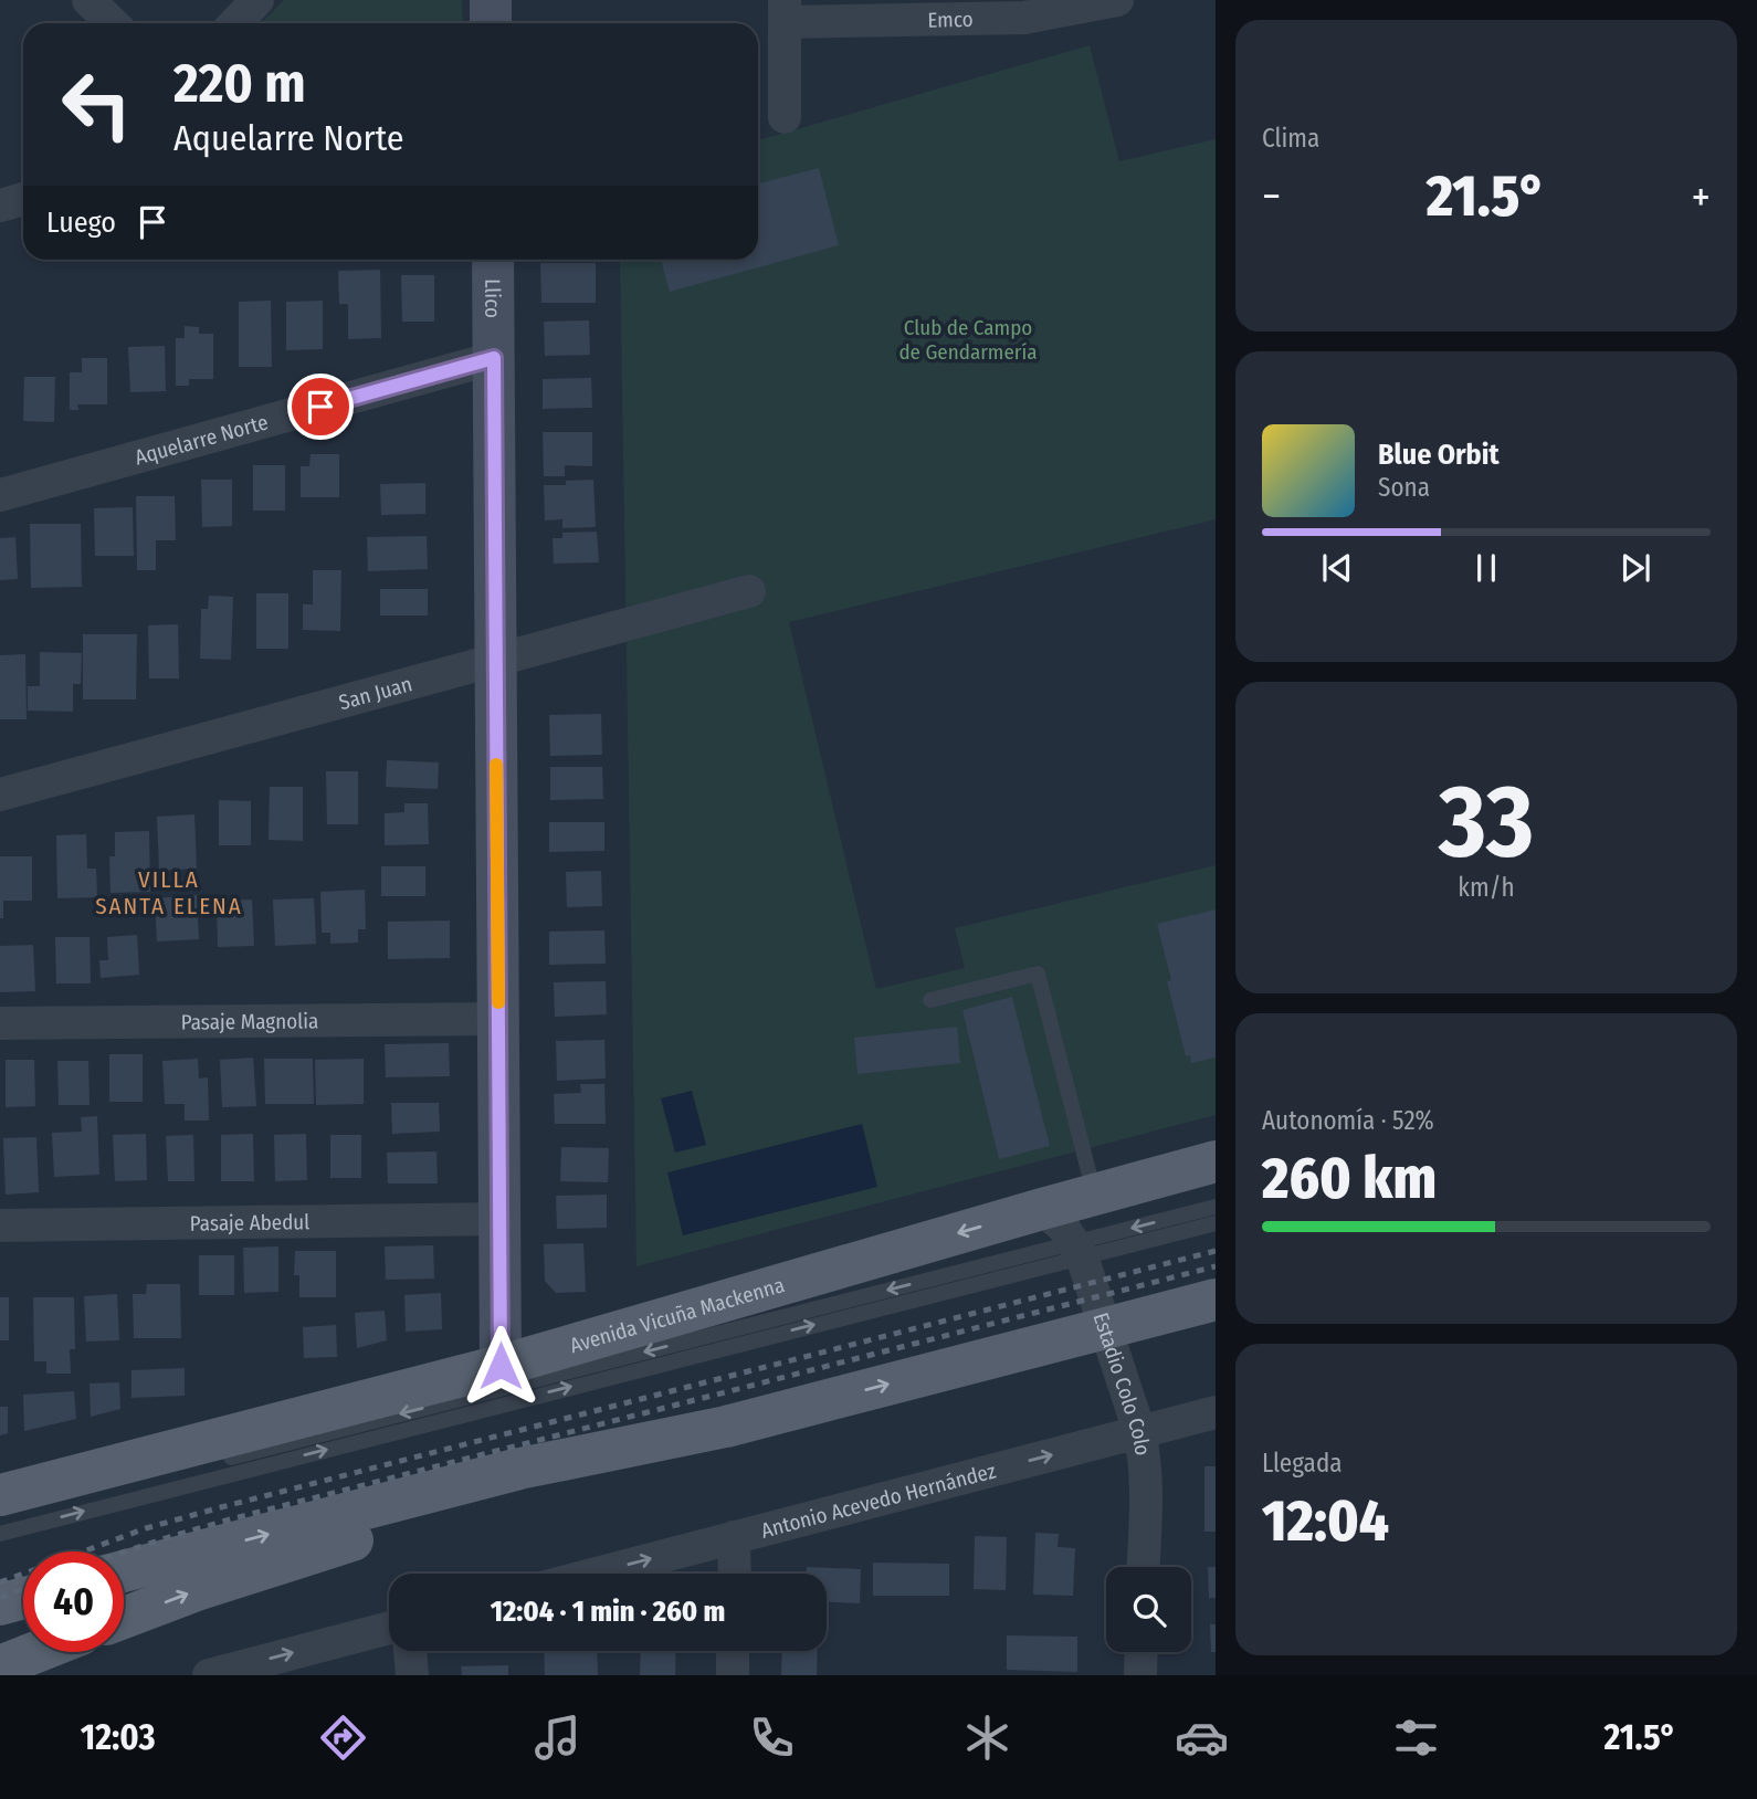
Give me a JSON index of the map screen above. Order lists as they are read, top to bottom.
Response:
{
  "streets": {
    "main road": ["Avenida Vicuña Mackenna"],
    "street": [
      "Emco",
      "Llico",
      "Aquelarre Norte",
      "San Juan",
      "Pasaje Magnolia",
      "Pasaje Abedul",
      "Estadio Colo Colo",
      "Antonio Acevedo Hernández"
    ]
  },
  "crossings": [
    ["Llico", "Aquelarre Norte"],
    ["Llico", "San Juan"],
    ["Llico", "Pasaje Magnolia"],
    ["Llico", "Pasaje Abedul"],
    ["Llico", "Avenida Vicuña Mackenna"],
    ["Avenida Vicuña Mackenna", "Estadio Colo Colo"],
    ["Estadio Colo Colo", "Antonio Acevedo Hernández"]
  ],
  "one_way": ["Antonio Acevedo Hernández"],
  "districts": ["VILLA SANTA ELENA"],
  "parks": ["Club de Campo de Gendarmería"],
  "page": {
    "tile": [
      "Clima",
      ["33", "km/h"],
      ["Autonomía · 52%", "260 km"],
      ["Llegada", "12:04"]
    ],
    "turn": ["220 m", "Aquelarre Norte"],
    "heat": ["−", "21.5°", "+"],
    "then": "Luego",
    "song": ["Blue Orbit", "Sona"],
    "limit": "40",
    "trip": "12:04 · 1 min · 260 m",
    "tabs": ["12:03", "21.5°"]
  }
}
